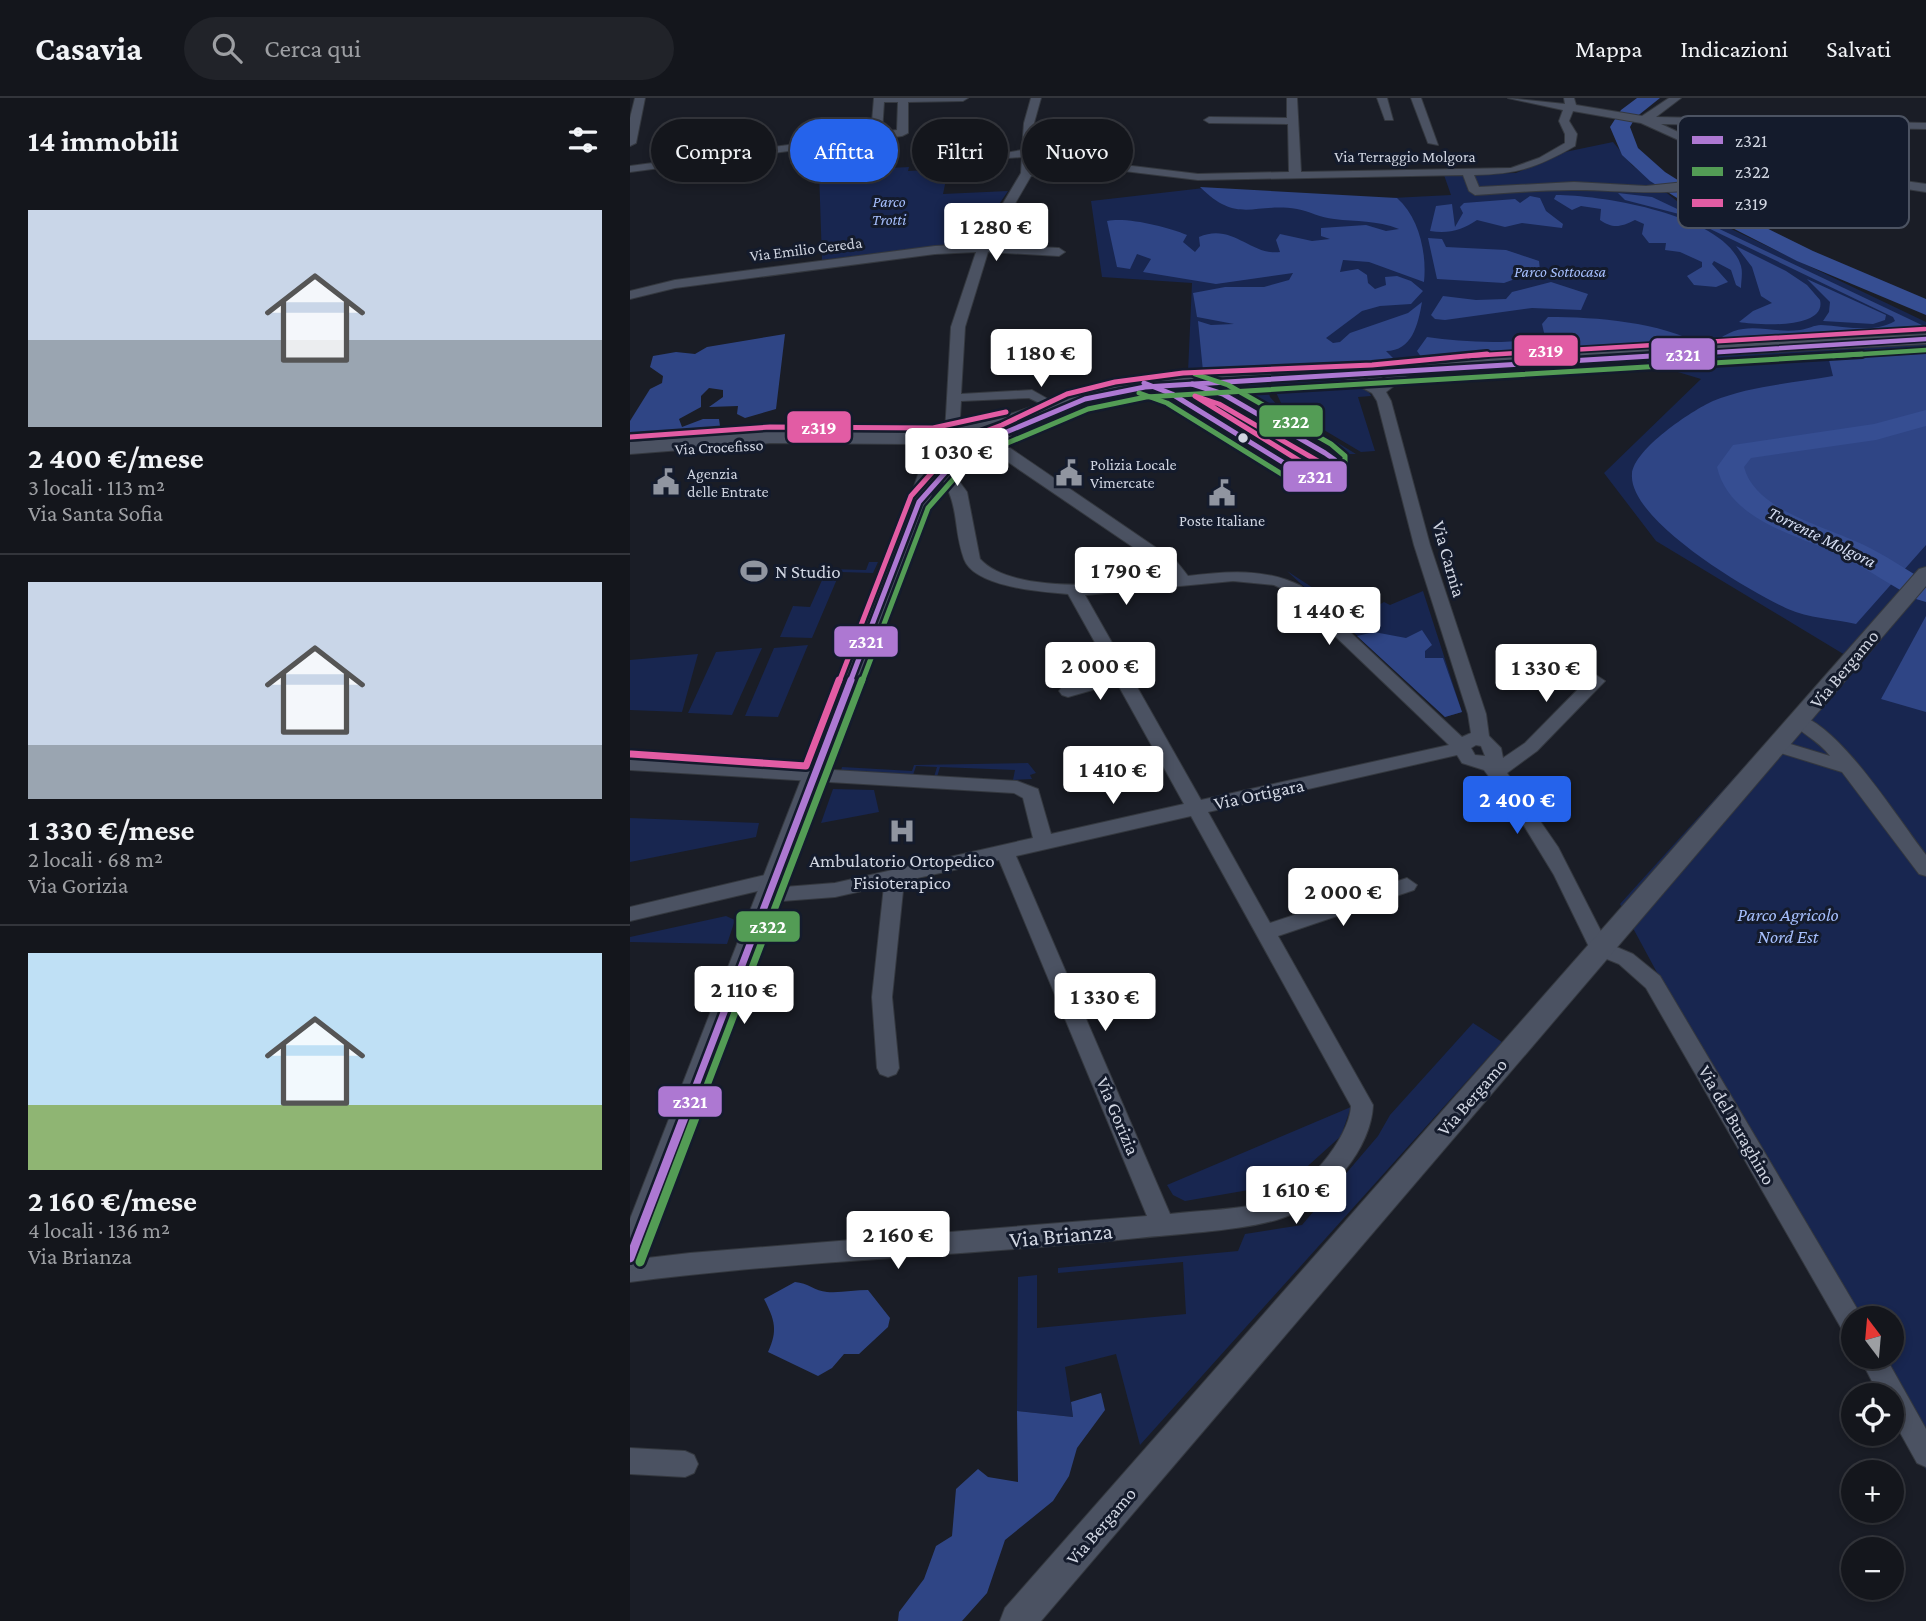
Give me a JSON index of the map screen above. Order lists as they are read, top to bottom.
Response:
{
  "streets": {
    "street": [
      "Via Terraggio Molgora",
      "Via Emilio Cereda",
      "Via Crocefisso",
      "Via Carnia",
      "Via Bergamo",
      "Via Ortigara",
      "Via Gorizia",
      "Via del Buraghino",
      "Via Brianza"
    ]
  },
  "crossings": [
    ["Via Carnia", "Via Ortigara"],
    ["Via Bergamo", "Via del Buraghino"],
    ["Via Ortigara", "Via Gorizia"],
    ["Via Gorizia", "Via Brianza"]
  ],
  "water": ["Torrente Molgora"],
  "parks": ["Parco Trotti", "Parco Sottocasa", "Parco Agricolo Nord Est"],
  "places": {
    "public building": ["Polizia Locale Vimercate", "Agenzia delle Entrate", "Poste Italiane"],
    "sports": ["N Studio"],
    "hospital": ["Ambulatorio Ortopedico Fisioterapico"]
  },
  "lines": ["transit line z319", "transit line z321", "transit line z322"],
  "legend": ["z321", "z322", "z319"],
  "north": "top",
  "page": {
    "header": "Casavia",
    "search": "Cerca qui",
    "nav": ["Mappa", "Indicazioni", "Salvati"],
    "heading": "14 immobili",
    "chip": [
      "Compra",
      "Affitta",
      "Filtri",
      "Nuovo"
    ],
    "list": [
      {
        "name": "2 400 €/mese",
        "note": "3 locali · 113 m² · Via Santa Sofia"
      },
      {
        "name": "1 330 €/mese",
        "note": "2 locali · 68 m² · Via Gorizia"
      },
      {
        "name": "2 160 €/mese",
        "note": "4 locali · 136 m² · Via Brianza"
      }
    ],
    "price": [
      "1 280 €",
      "1 180 €",
      "1 030 €",
      "1 790 €",
      "1 440 €",
      "2 000 €",
      "1 330 €",
      "1 410 €",
      "2 400 €",
      "2 000 €",
      "2 110 €",
      "1 330 €",
      "1 610 €",
      "2 160 €"
    ],
    "map_buttons": ["+", "−"]
  }
}
